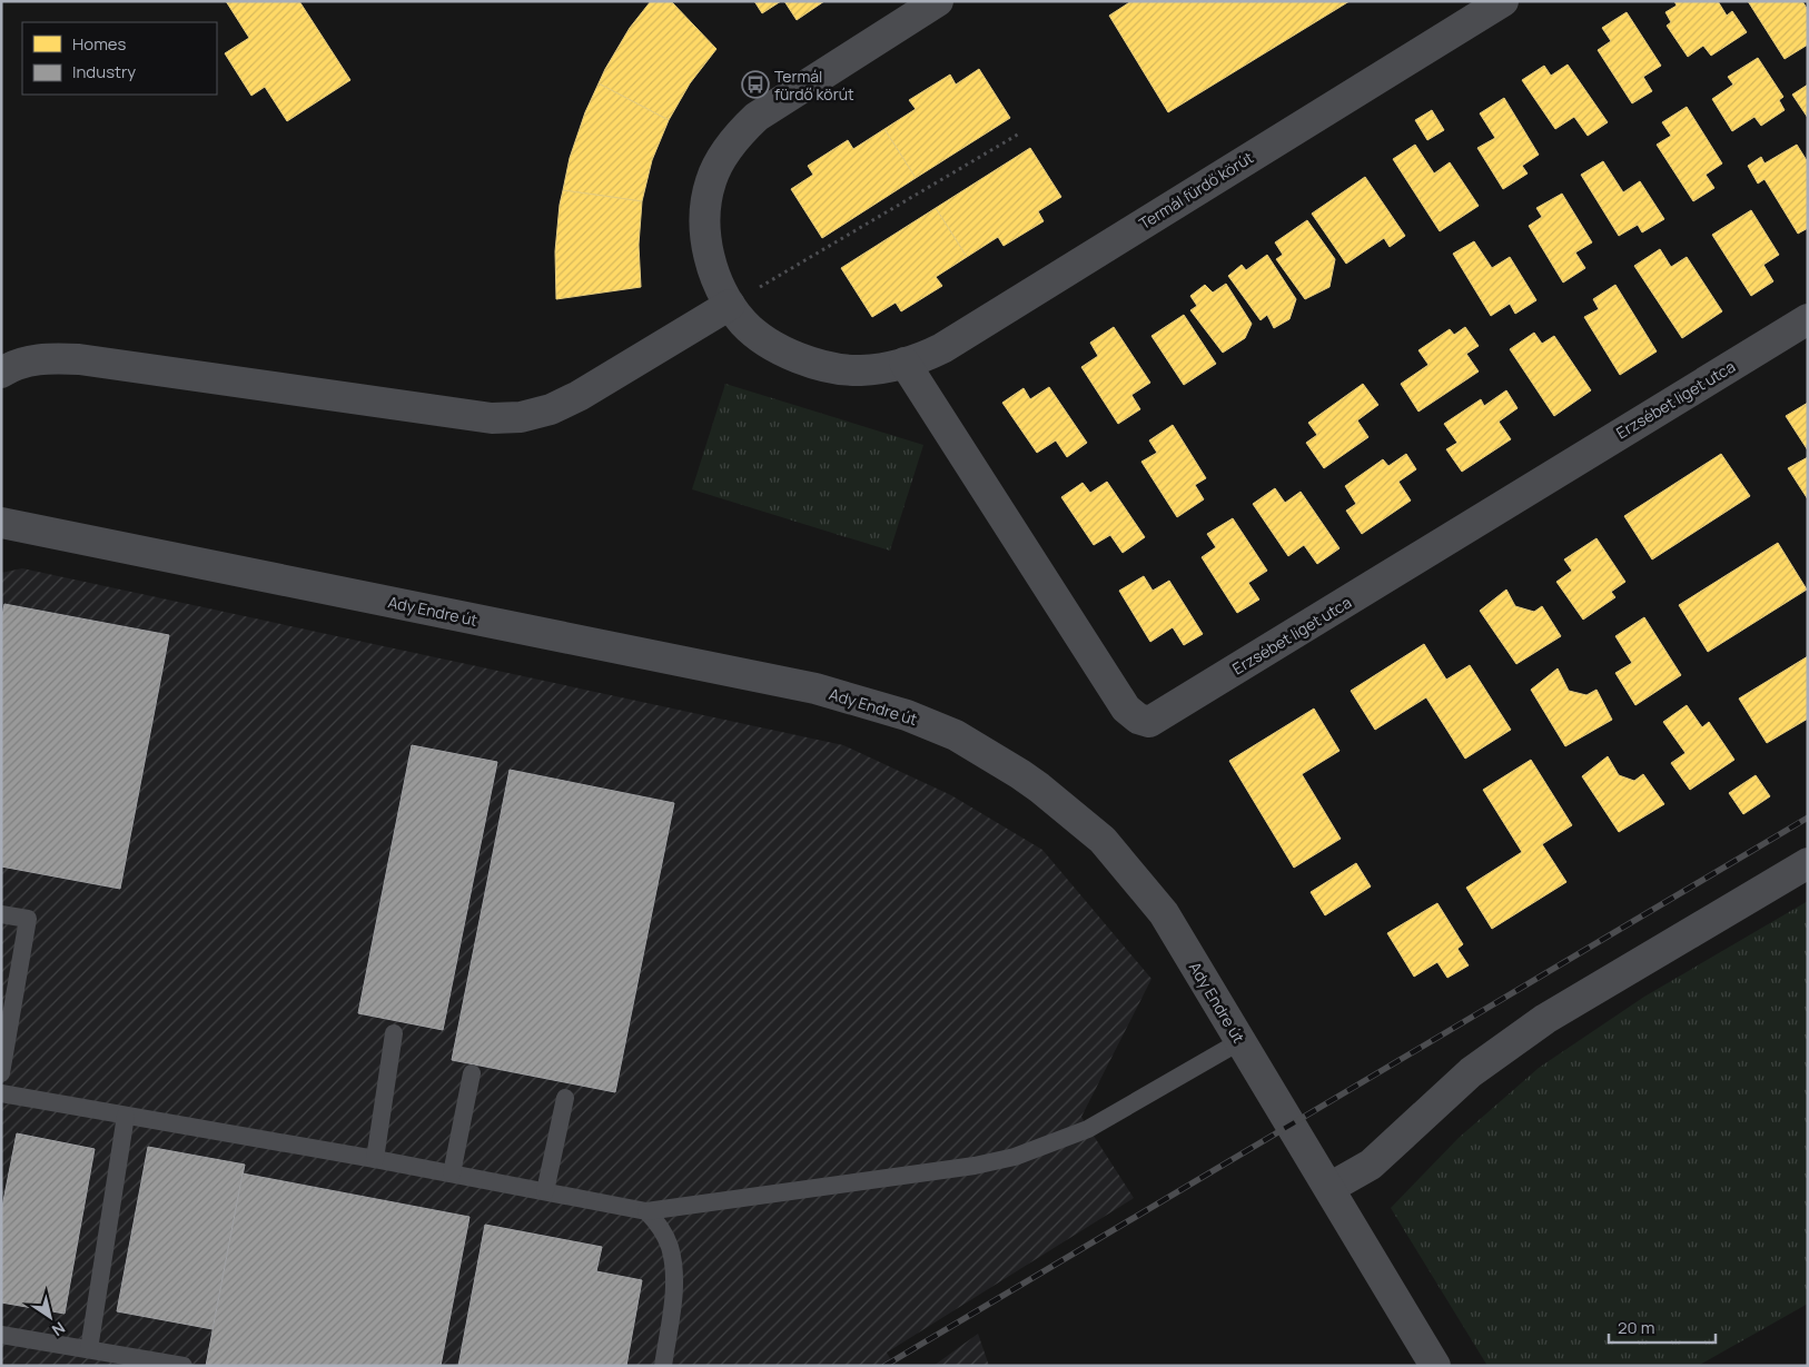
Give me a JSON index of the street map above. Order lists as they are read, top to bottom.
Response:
{
  "streets": {
    "street": ["Termál fürdő körút", "Erzsébet liget utca", "Ady Endre út"]
  },
  "crossings": [
    ["Termál fürdő körút", "Erzsébet liget utca"]
  ],
  "places": {
    "bus stop": ["Termál fürdő körút"]
  },
  "legend": ["Homes", "Industry"],
  "scale_bar": "20 m",
  "north": "bottom right"
}
